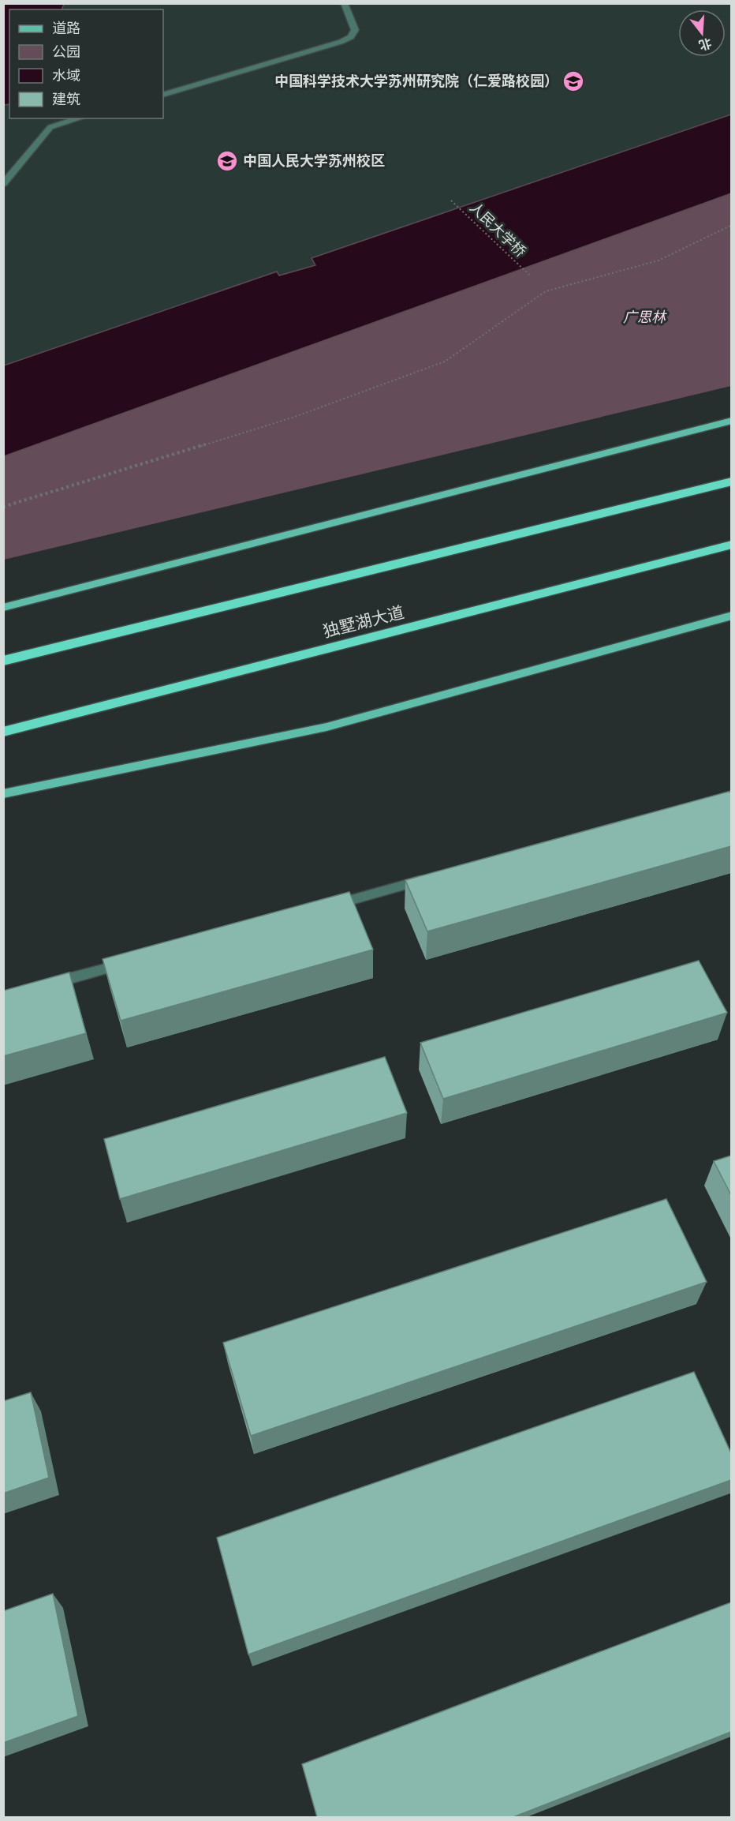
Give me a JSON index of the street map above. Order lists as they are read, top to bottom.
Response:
{
  "streets": {
    "highway": ["独墅湖大道"],
    "path": ["人民大学桥"]
  },
  "parks": ["广思林"],
  "places": {
    "school or university": ["中国科学技术大学苏州研究院（仁爱路校园）", "中国人民大学苏州校区"]
  },
  "legend": [
    "道路",
    "公园",
    "水域",
    "建筑"
  ],
  "north": "bottom"
}
